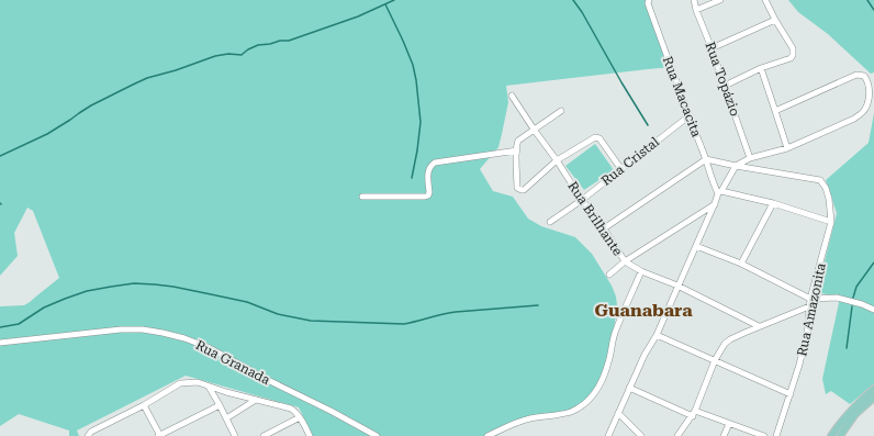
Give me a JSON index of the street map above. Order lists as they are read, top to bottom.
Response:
{
  "streets": {
    "street": [
      "Rua Topázio",
      "Rua Macacita",
      "Rua Cristal",
      "Rua Brilhante",
      "Rua Amazonita",
      "Rua Granada"
    ]
  },
  "crossings": [
    ["Rua Macacita", "Rua Cristal"],
    ["Rua Cristal", "Rua Brilhante"]
  ],
  "districts": ["Guanabara"]
}
